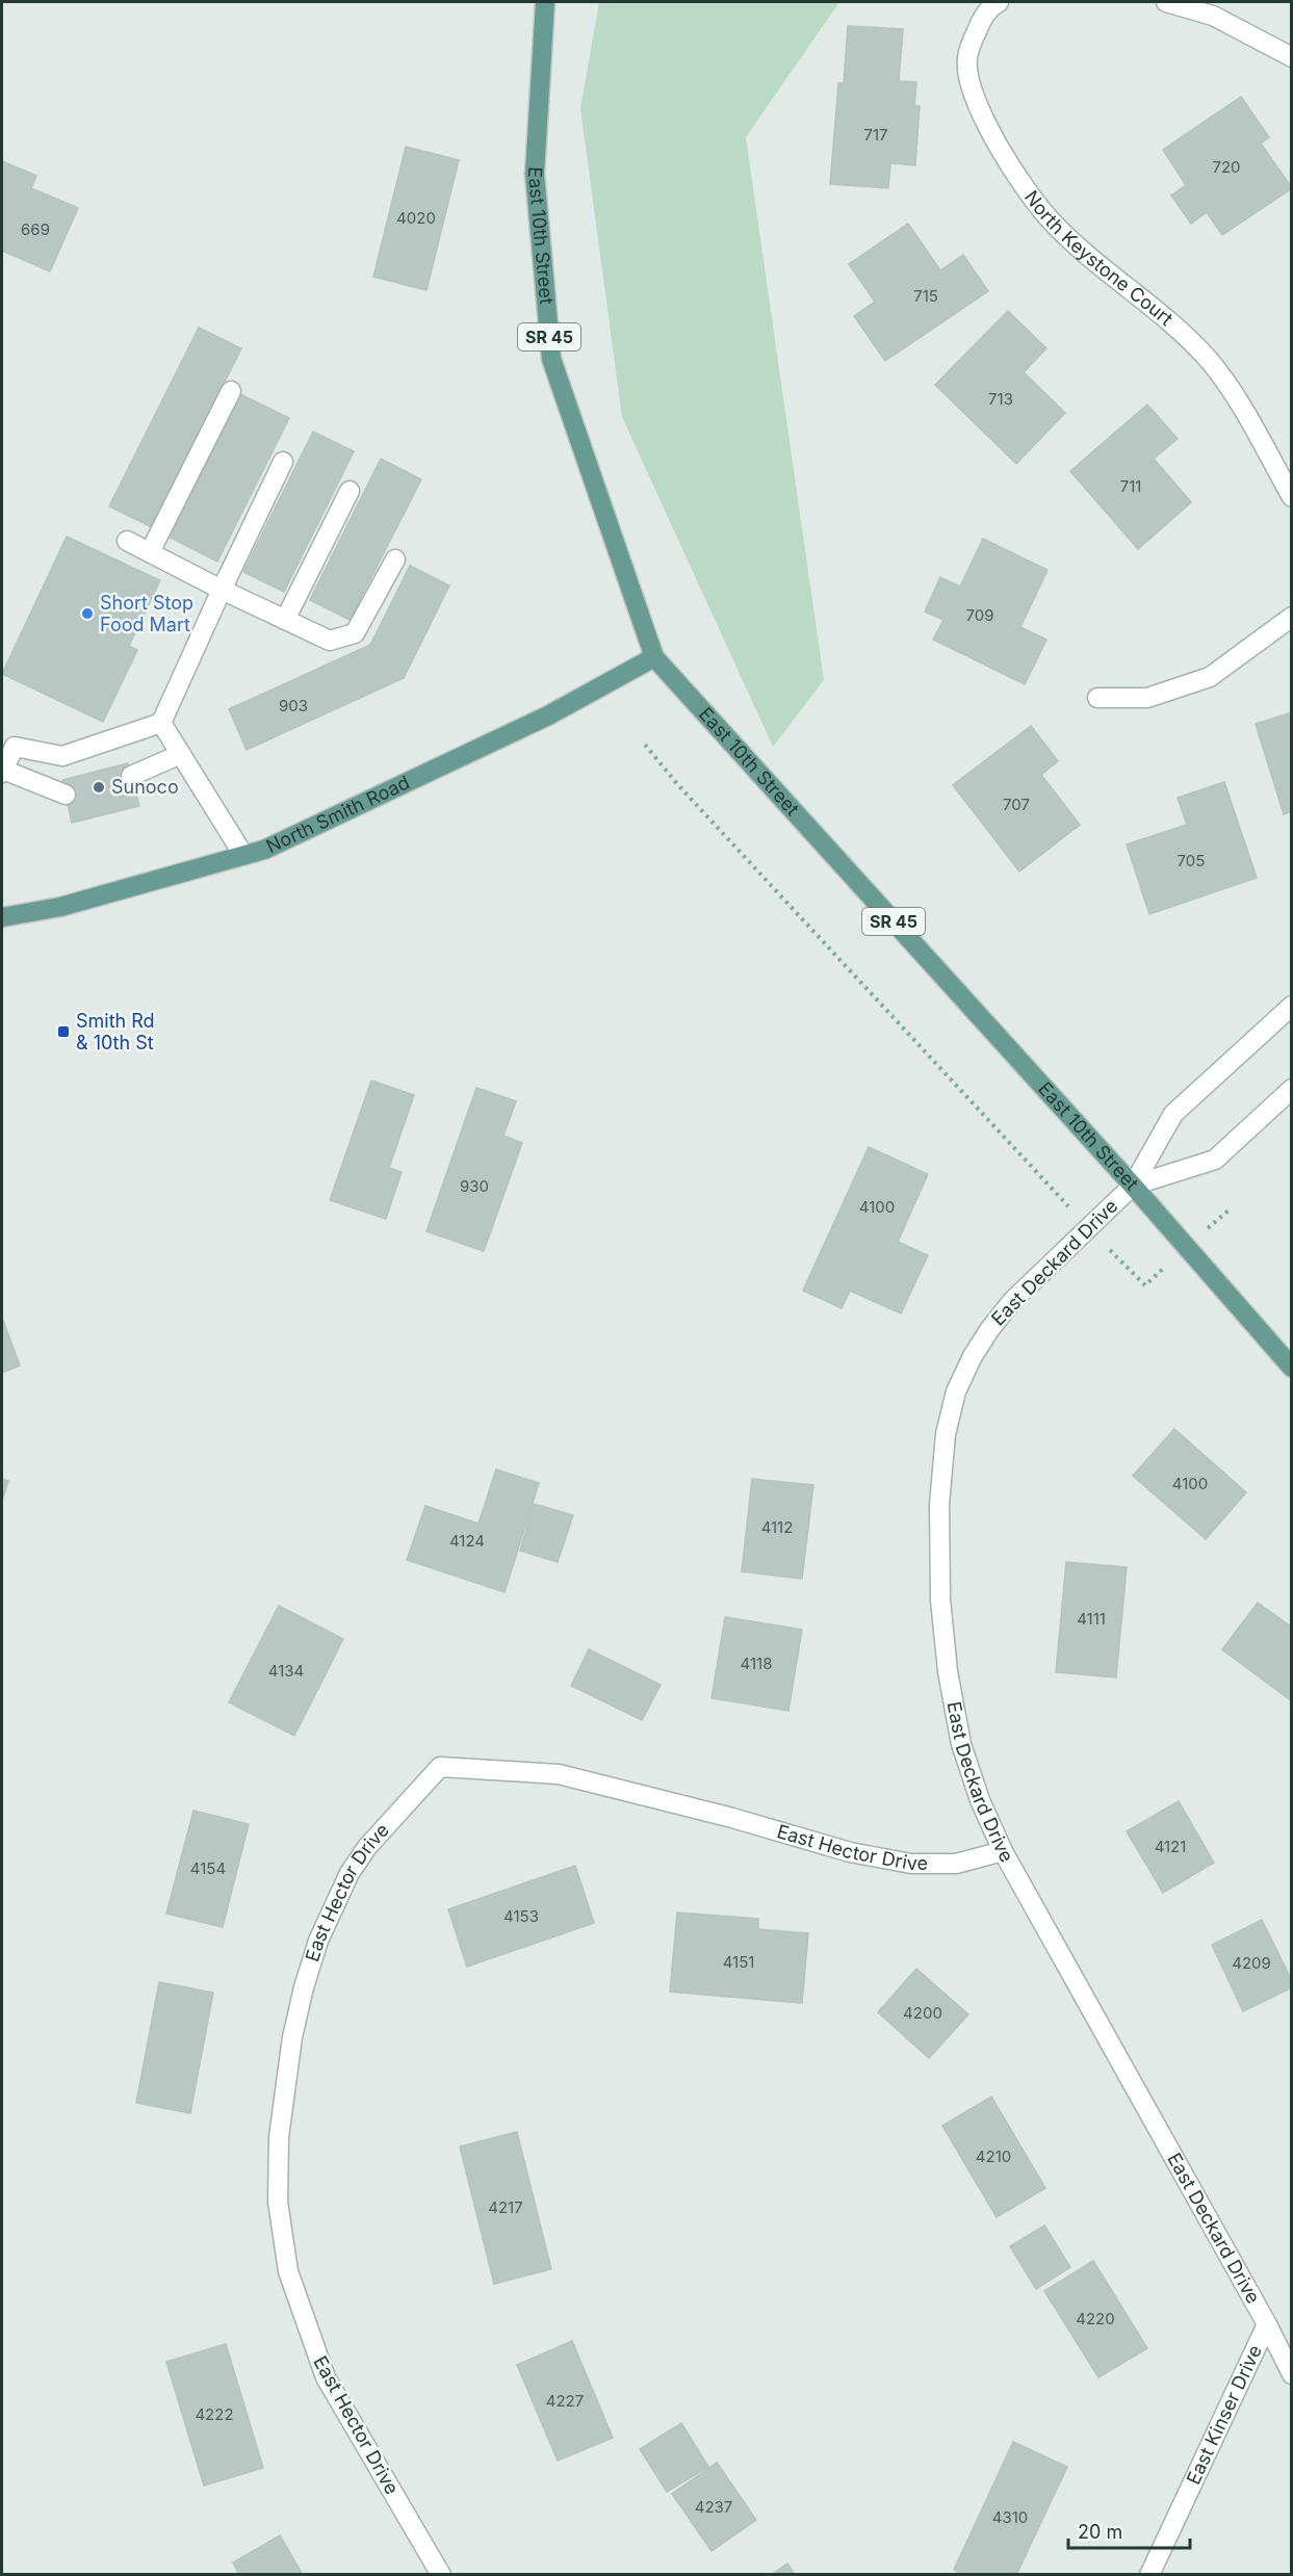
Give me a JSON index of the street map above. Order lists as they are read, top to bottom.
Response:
{
  "streets": {
    "main road": ["East 10th Street", "SR 45", "North Smith Road"],
    "street": [
      "North Keystone Court",
      "East Deckard Drive",
      "East Hector Drive",
      "East Kinser Drive"
    ]
  },
  "crossings": [
    ["East 10th Street", "North Smith Road"],
    ["East 10th Street", "East Deckard Drive"],
    ["East Deckard Drive", "East Hector Drive"],
    ["East Deckard Drive", "East Kinser Drive"]
  ],
  "places": {
    "other": ["Short Stop Food Mart", "Sunoco"],
    "transit": ["Smith Rd & 10th St"]
  },
  "house_numbers": [
    "717",
    "720",
    "4020",
    "669",
    "715",
    "713",
    "711",
    "709",
    "903",
    "707",
    "705",
    "930",
    "4100",
    "4100",
    "4112",
    "4124",
    "4111",
    "4118",
    "4134",
    "4121",
    "4154",
    "4153",
    "4151",
    "4209",
    "4200",
    "4210",
    "4217",
    "4220",
    "4227",
    "4222",
    "4237",
    "4310"
  ],
  "scale_bar": "20 m"
}
